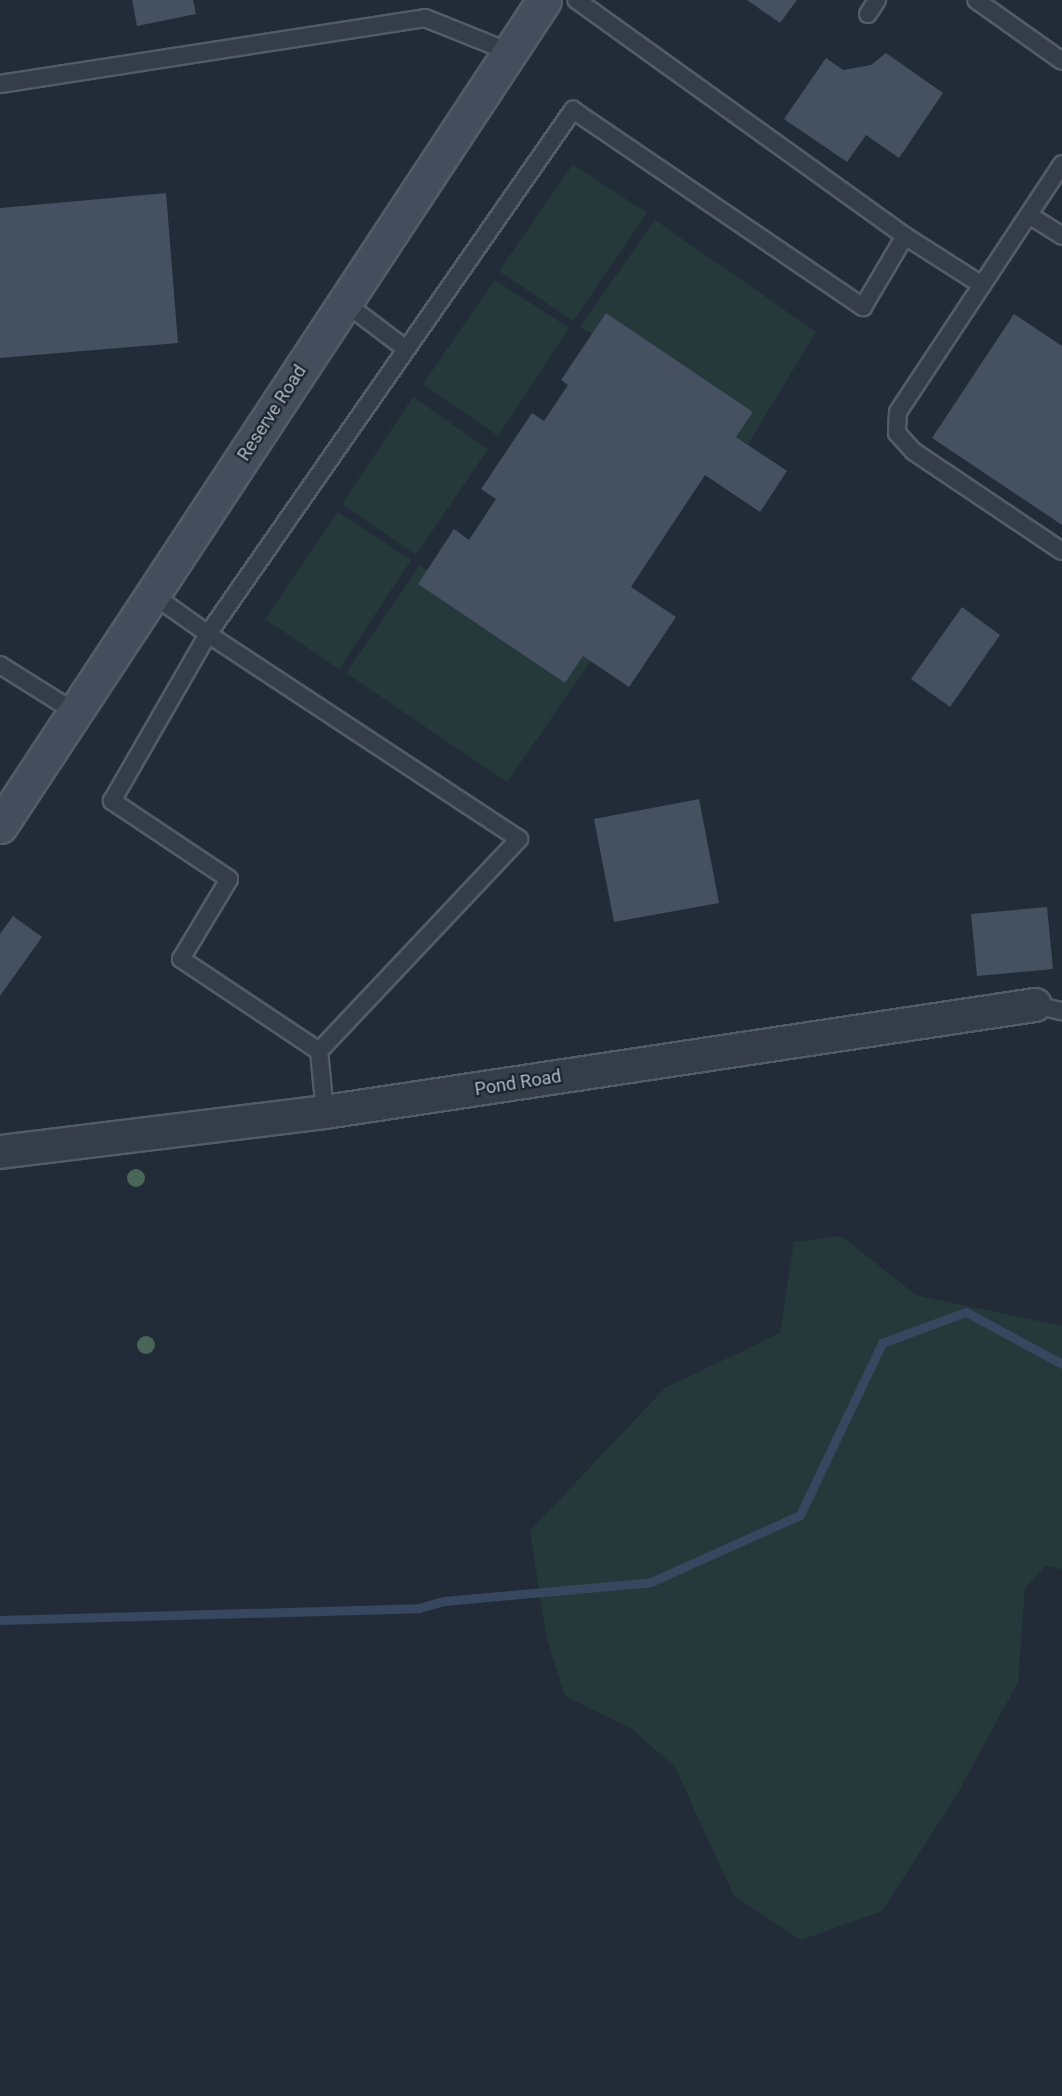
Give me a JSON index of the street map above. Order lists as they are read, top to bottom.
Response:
{
  "streets": {
    "street": ["Reserve Road", "Pond Road"]
  }
}
